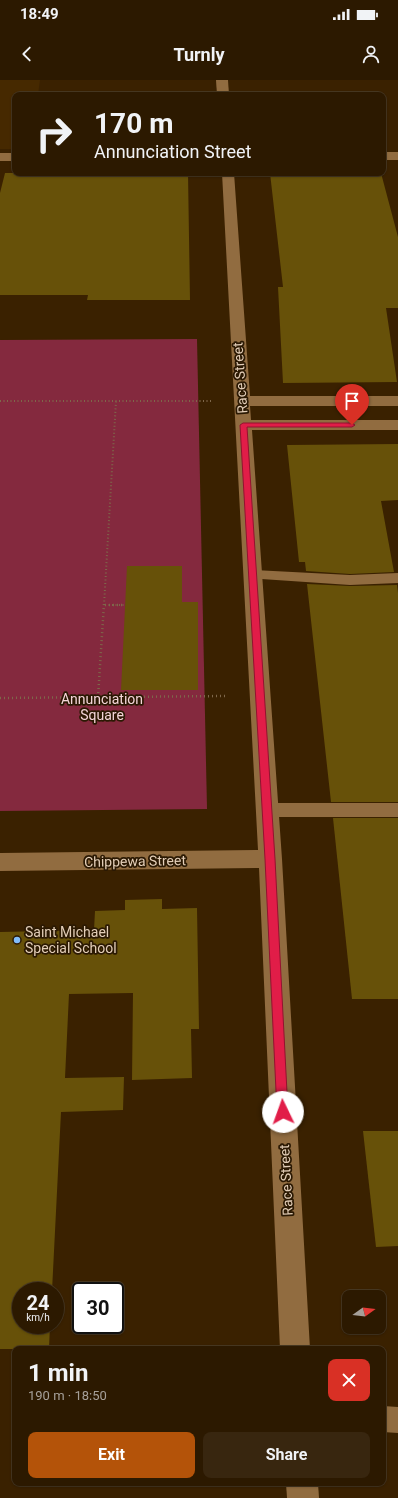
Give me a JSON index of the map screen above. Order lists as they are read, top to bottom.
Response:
{
  "streets": {
    "street": ["Race Street", "Chippewa Street"]
  },
  "crossings": [
    ["Race Street", "Chippewa Street"]
  ],
  "parks": ["Annunciation Square"],
  "places": ["Saint Michael Special School"],
  "north": "right",
  "page": {
    "status": "18:49",
    "header": "Turnly",
    "turn": ["170 m", "Annunciation Street"],
    "speed": "24 km/h",
    "limit": "30",
    "heading": ["1 min", "190 m · 18:50"],
    "buttons": ["Exit", "Share"]
  }
}
